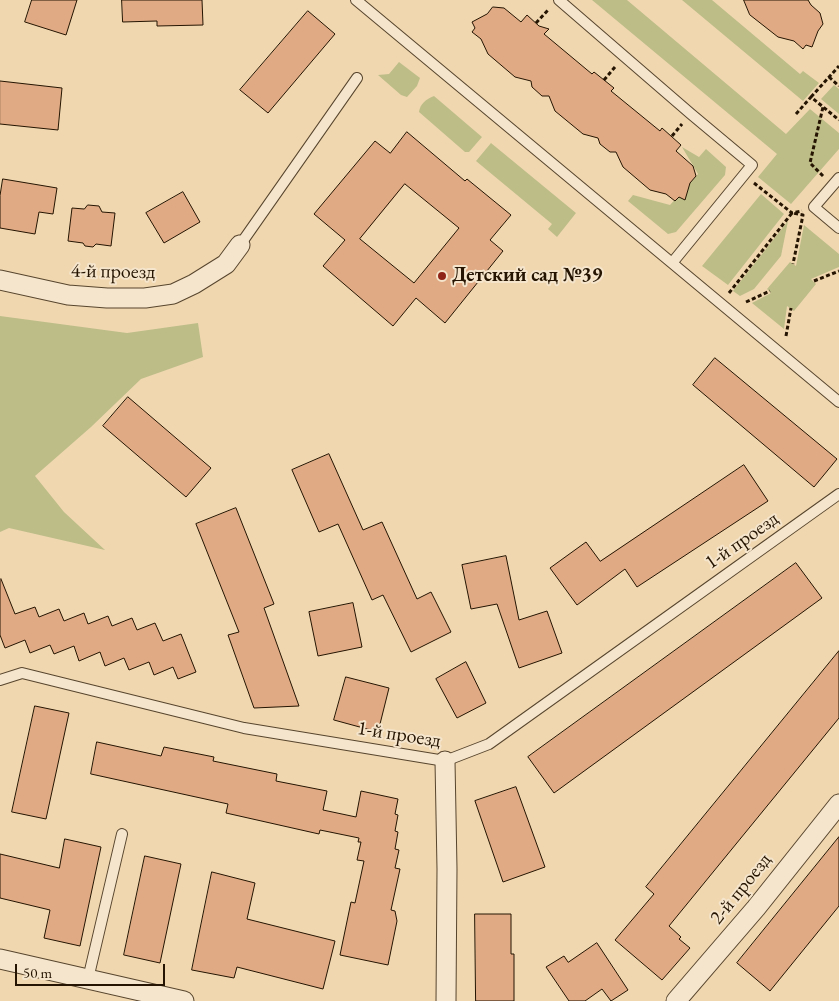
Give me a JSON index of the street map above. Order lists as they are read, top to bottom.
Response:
{
  "streets": {
    "street": ["4-й проезд", "2-й проезд"],
    "lane": ["1-й проезд"]
  },
  "places": ["Детский сад №39"],
  "scale_bar": "50 m"
}
